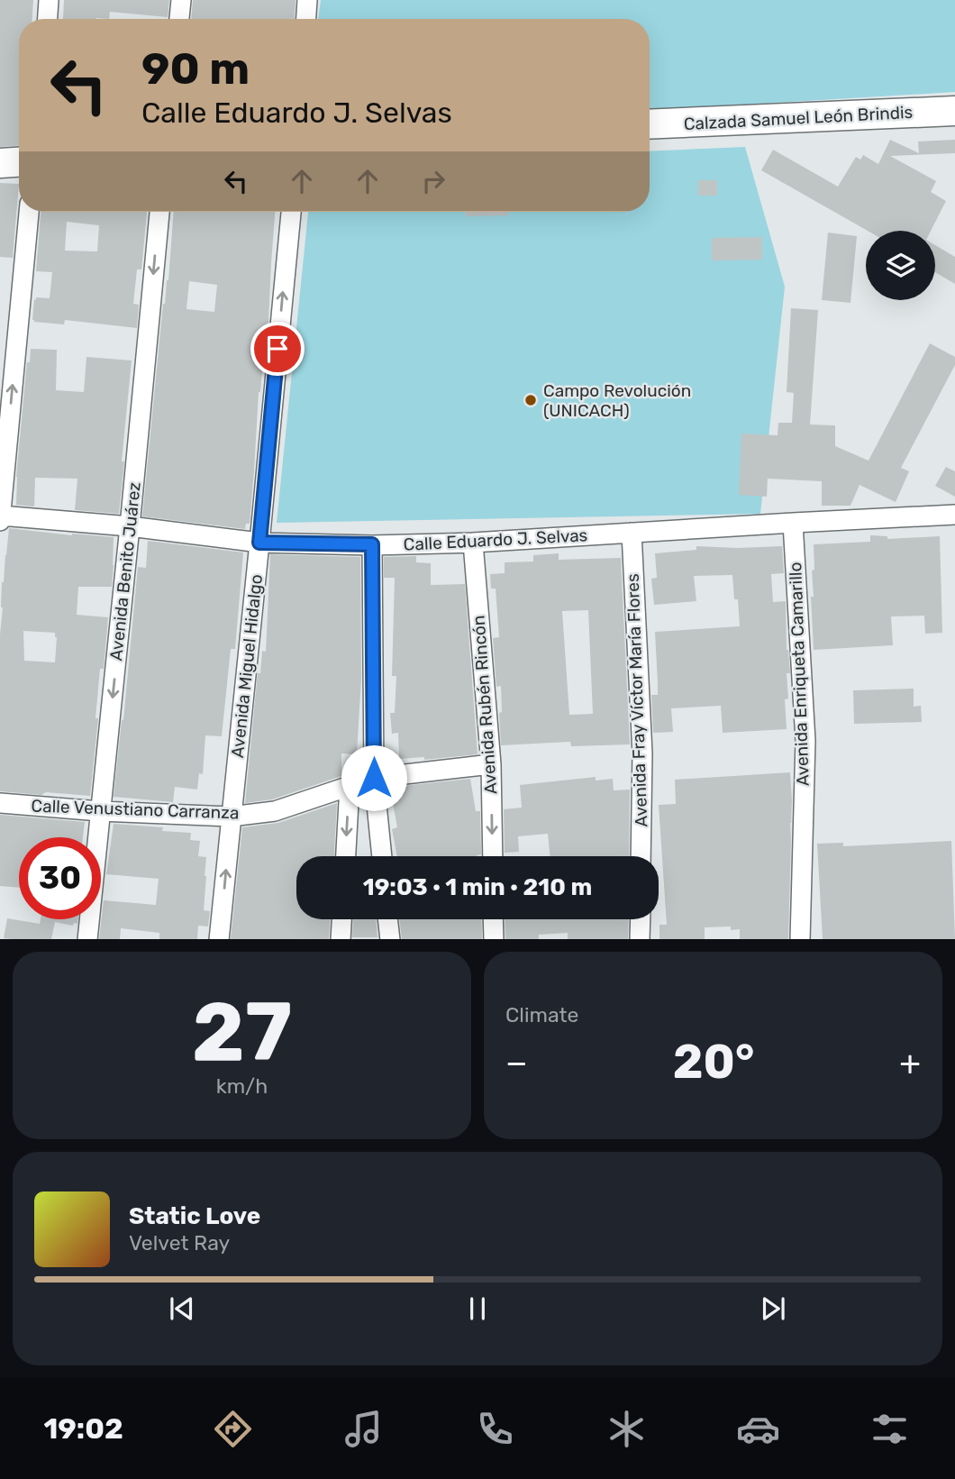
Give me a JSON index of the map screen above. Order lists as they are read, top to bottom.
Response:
{
  "streets": {
    "street": [
      "Calzada Samuel León Brindis",
      "Calle Eduardo J. Selvas",
      "Avenida Benito Juárez",
      "Avenida Miguel Hidalgo",
      "Avenida Enriqueta Camarillo",
      "Avenida Fray Víctor María Flores",
      "Avenida Rubén Rincón",
      "Calle Venustiano Carranza"
    ]
  },
  "crossings": [
    ["Calle Eduardo J. Selvas", "Avenida Benito Juárez"],
    ["Calle Eduardo J. Selvas", "Avenida Miguel Hidalgo"],
    ["Calle Eduardo J. Selvas", "Avenida Enriqueta Camarillo"],
    ["Calle Eduardo J. Selvas", "Avenida Fray Víctor María Flores"],
    ["Calle Eduardo J. Selvas", "Avenida Rubén Rincón"],
    ["Avenida Benito Juárez", "Calle Venustiano Carranza"],
    ["Avenida Miguel Hidalgo", "Calle Venustiano Carranza"],
    ["Avenida Rubén Rincón", "Calle Venustiano Carranza"]
  ],
  "one_way": ["Avenida Miguel Hidalgo"],
  "places": ["Campo Revolución (UNICACH)"],
  "page": {
    "turn": ["90 m", "Calle Eduardo J. Selvas"],
    "limit": "30",
    "trip": "19:03 · 1 min · 210 m",
    "tile": [
      ["27", "km/h"],
      "Climate"
    ],
    "heat": ["−", "20°", "+"],
    "song": ["Static Love", "Velvet Ray"],
    "tabs": "19:02"
  }
}
